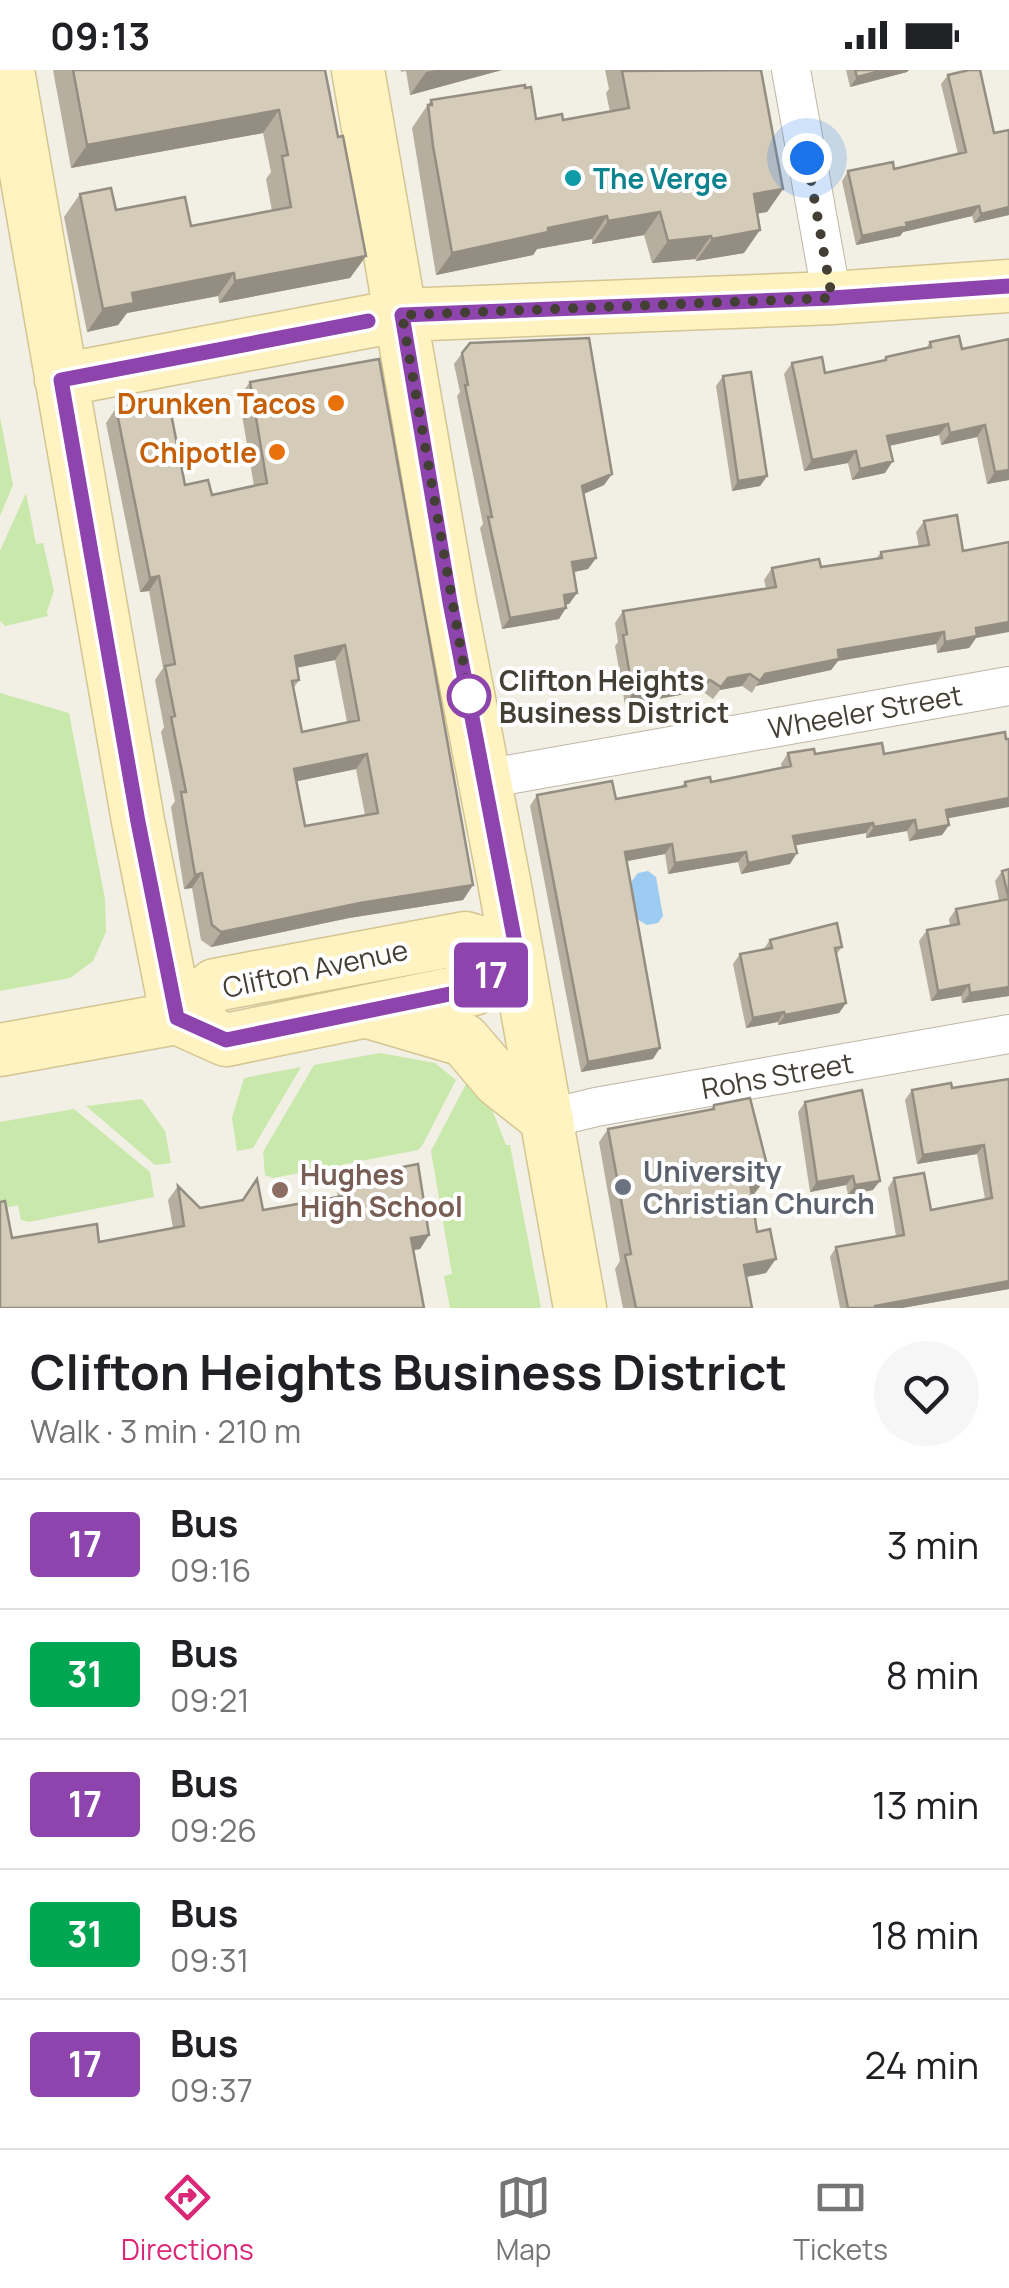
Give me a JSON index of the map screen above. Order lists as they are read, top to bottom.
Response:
{
  "streets": {
    "main road": ["Clifton Avenue"],
    "street": ["Wheeler Street", "Rohs Street"]
  },
  "places": [
    "The Verge",
    "Drunken Tacos",
    "Chipotle",
    "Clifton Heights Business District",
    "University Christian Church",
    "Hughes High School"
  ],
  "lines": ["bus line 17"],
  "page": {
    "status": "09:13",
    "on_map": "17",
    "heading": ["Clifton Heights Business District", "Walk · 3 min · 210 m"],
    "list": [
      {
        "mark": "17",
        "name": "Bus",
        "note": "09:16",
        "value": "3 min"
      },
      {
        "mark": "31",
        "name": "Bus",
        "note": "09:21",
        "value": "8 min"
      },
      {
        "mark": "17",
        "name": "Bus",
        "note": "09:26",
        "value": "13 min"
      },
      {
        "mark": "31",
        "name": "Bus",
        "note": "09:31",
        "value": "18 min"
      },
      {
        "mark": "17",
        "name": "Bus",
        "note": "09:37",
        "value": "24 min"
      }
    ],
    "tabs": ["Directions", "Map", "Tickets"]
  }
}
